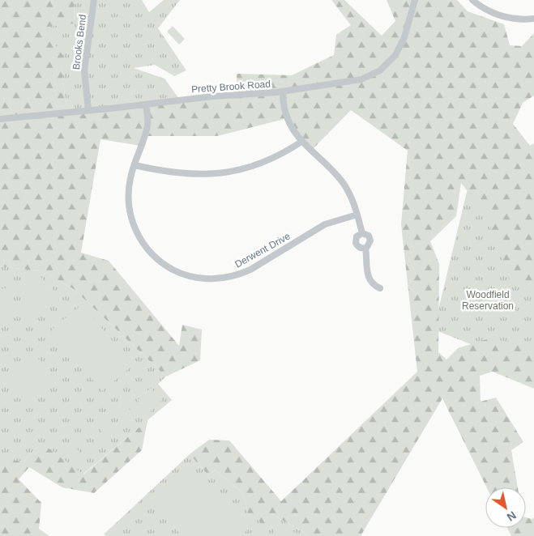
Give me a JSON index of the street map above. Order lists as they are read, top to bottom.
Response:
{
  "streets": {
    "street": ["Brooks Bend", "Pretty Brook Road", "Derwent Drive"]
  },
  "crossings": [
    ["Brooks Bend", "Pretty Brook Road"],
    ["Pretty Brook Road", "Derwent Drive"]
  ],
  "parks": ["Woodfield Reservation"],
  "north": "bottom right"
}
